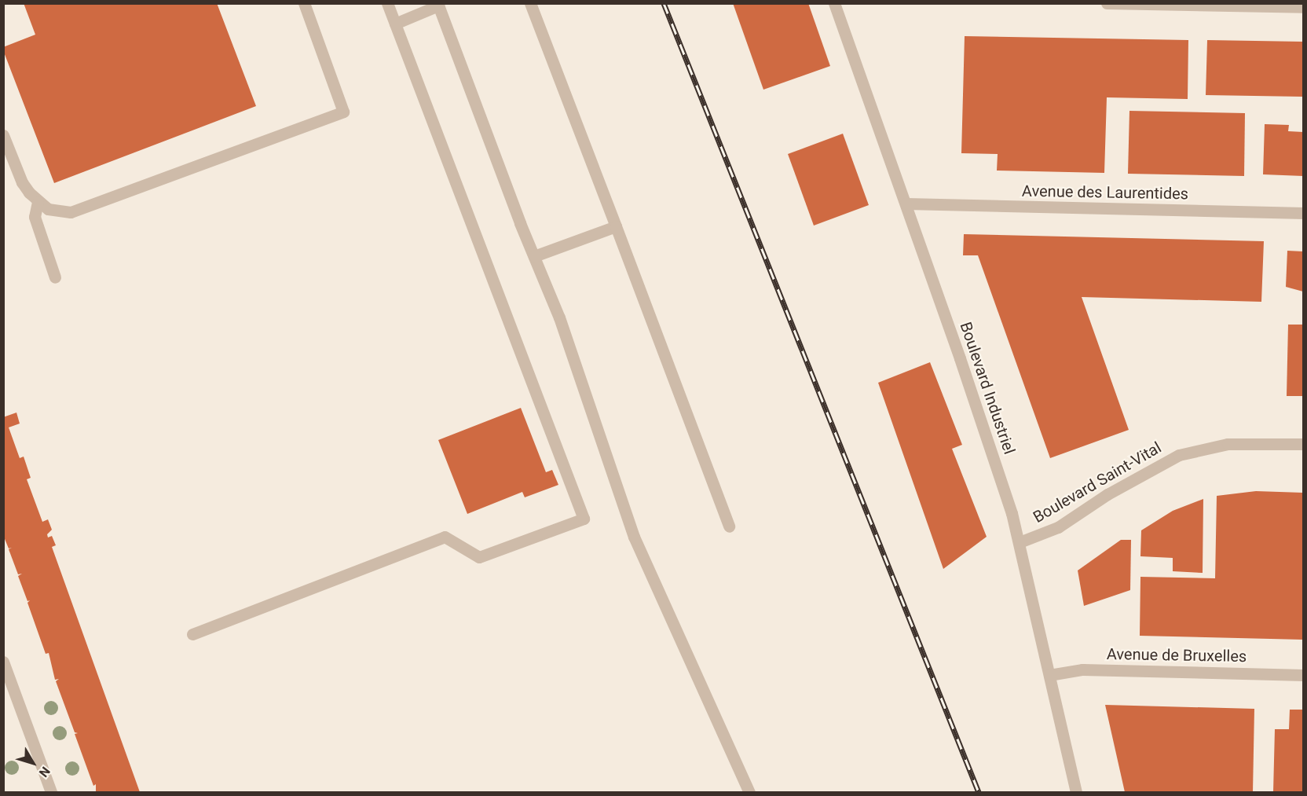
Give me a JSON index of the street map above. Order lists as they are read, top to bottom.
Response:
{
  "streets": {
    "street": [
      "Avenue des Laurentides",
      "Boulevard Industriel",
      "Boulevard Saint-Vital",
      "Avenue de Bruxelles"
    ]
  },
  "crossings": [
    ["Avenue des Laurentides", "Boulevard Industriel"],
    ["Boulevard Industriel", "Boulevard Saint-Vital"],
    ["Boulevard Industriel", "Avenue de Bruxelles"]
  ],
  "north": "bottom right"
}
